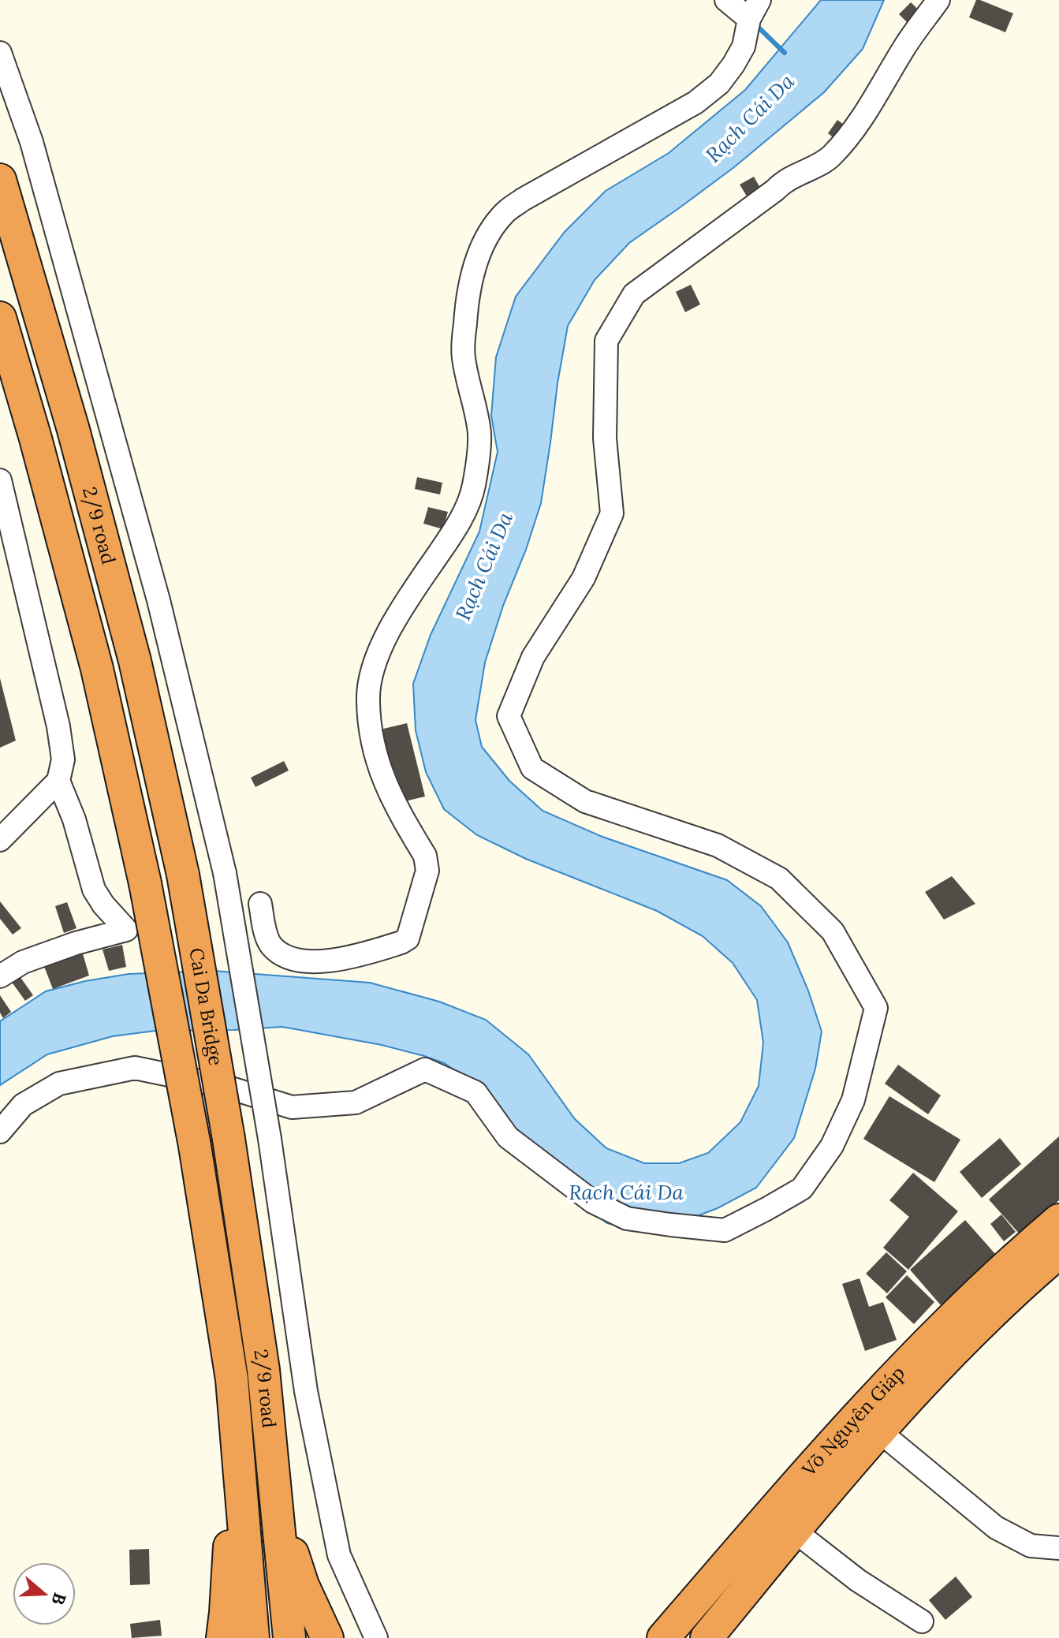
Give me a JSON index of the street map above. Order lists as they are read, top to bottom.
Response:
{
  "streets": {
    "highway": ["2/9 road", "Cai Da Bridge", "Võ Nguyên Giáp"]
  },
  "crossings": [
    ["2/9 road", "Cai Da Bridge"]
  ],
  "water": ["Rạch Cái Da"],
  "north": "right"
}
